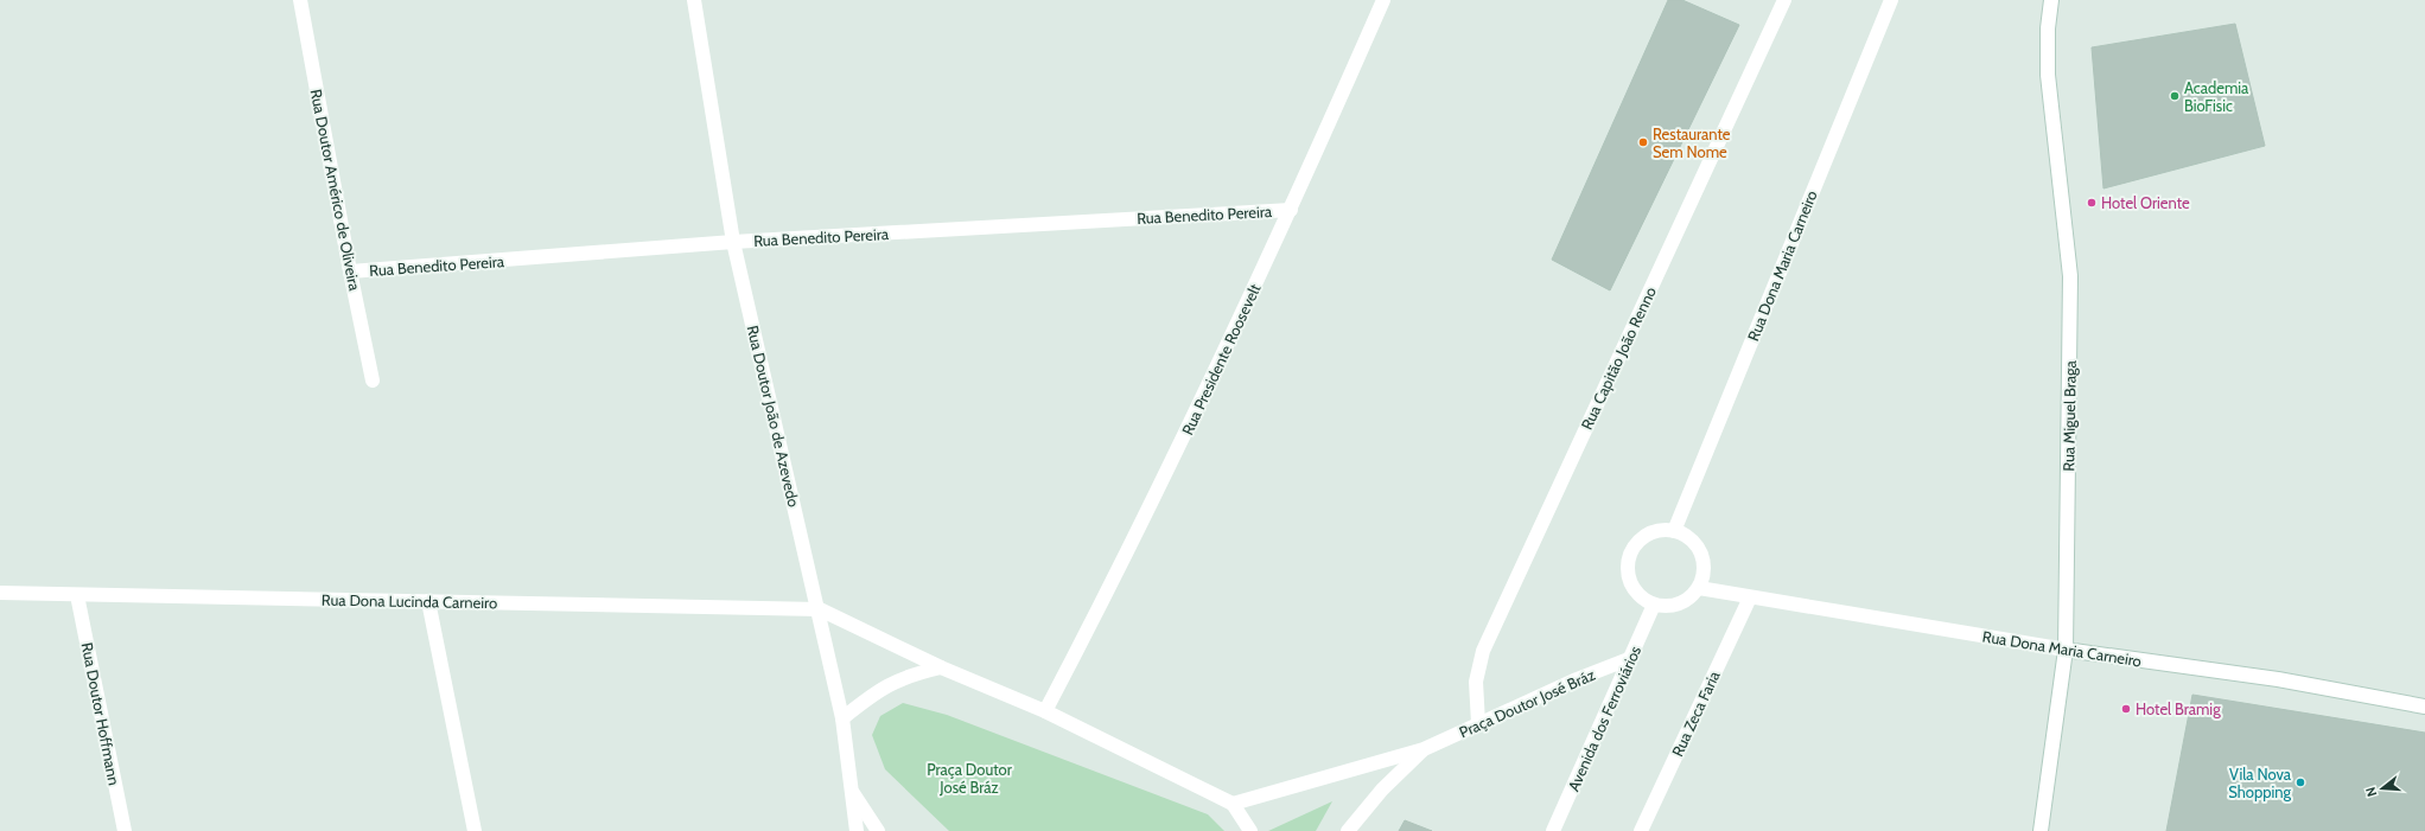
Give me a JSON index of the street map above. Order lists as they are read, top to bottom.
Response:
{
  "streets": {
    "street": [
      "Rua Doutor Américo de Oliveira",
      "Rua Benedito Pereira",
      "Rua Dona Maria Carneiro",
      "Rua Capitão João Renno",
      "Rua Presidente Roosevelt",
      "Rua Doutor João de Azevedo",
      "Rua Miguel Braga",
      "Rua Dona Lucinda Carneiro",
      "Praça Doutor José Bráz",
      "Rua Doutor Hoffmann",
      "Rua Zeca Faria",
      "Avenida dos Ferroviários"
    ]
  },
  "crossings": [
    ["Rua Doutor Américo de Oliveira", "Rua Benedito Pereira"],
    ["Rua Benedito Pereira", "Rua Presidente Roosevelt"],
    ["Rua Benedito Pereira", "Rua Doutor João de Azevedo"],
    ["Rua Dona Maria Carneiro", "Rua Miguel Braga"],
    ["Rua Dona Maria Carneiro", "Rua Zeca Faria"],
    ["Rua Dona Maria Carneiro", "Avenida dos Ferroviários"],
    ["Rua Capitão João Renno", "Praça Doutor José Bráz"],
    ["Rua Doutor João de Azevedo", "Rua Dona Lucinda Carneiro"],
    ["Rua Dona Lucinda Carneiro", "Rua Doutor Hoffmann"],
    ["Praça Doutor José Bráz", "Avenida dos Ferroviários"]
  ],
  "parks": ["Praça Doutor José Bráz"],
  "places": [
    "Academia BioFisic",
    "Restaurante Sem Nome",
    "Hotel Oriente",
    "Hotel Bramig",
    "Vila Nova Shopping"
  ],
  "north": "left"
}
